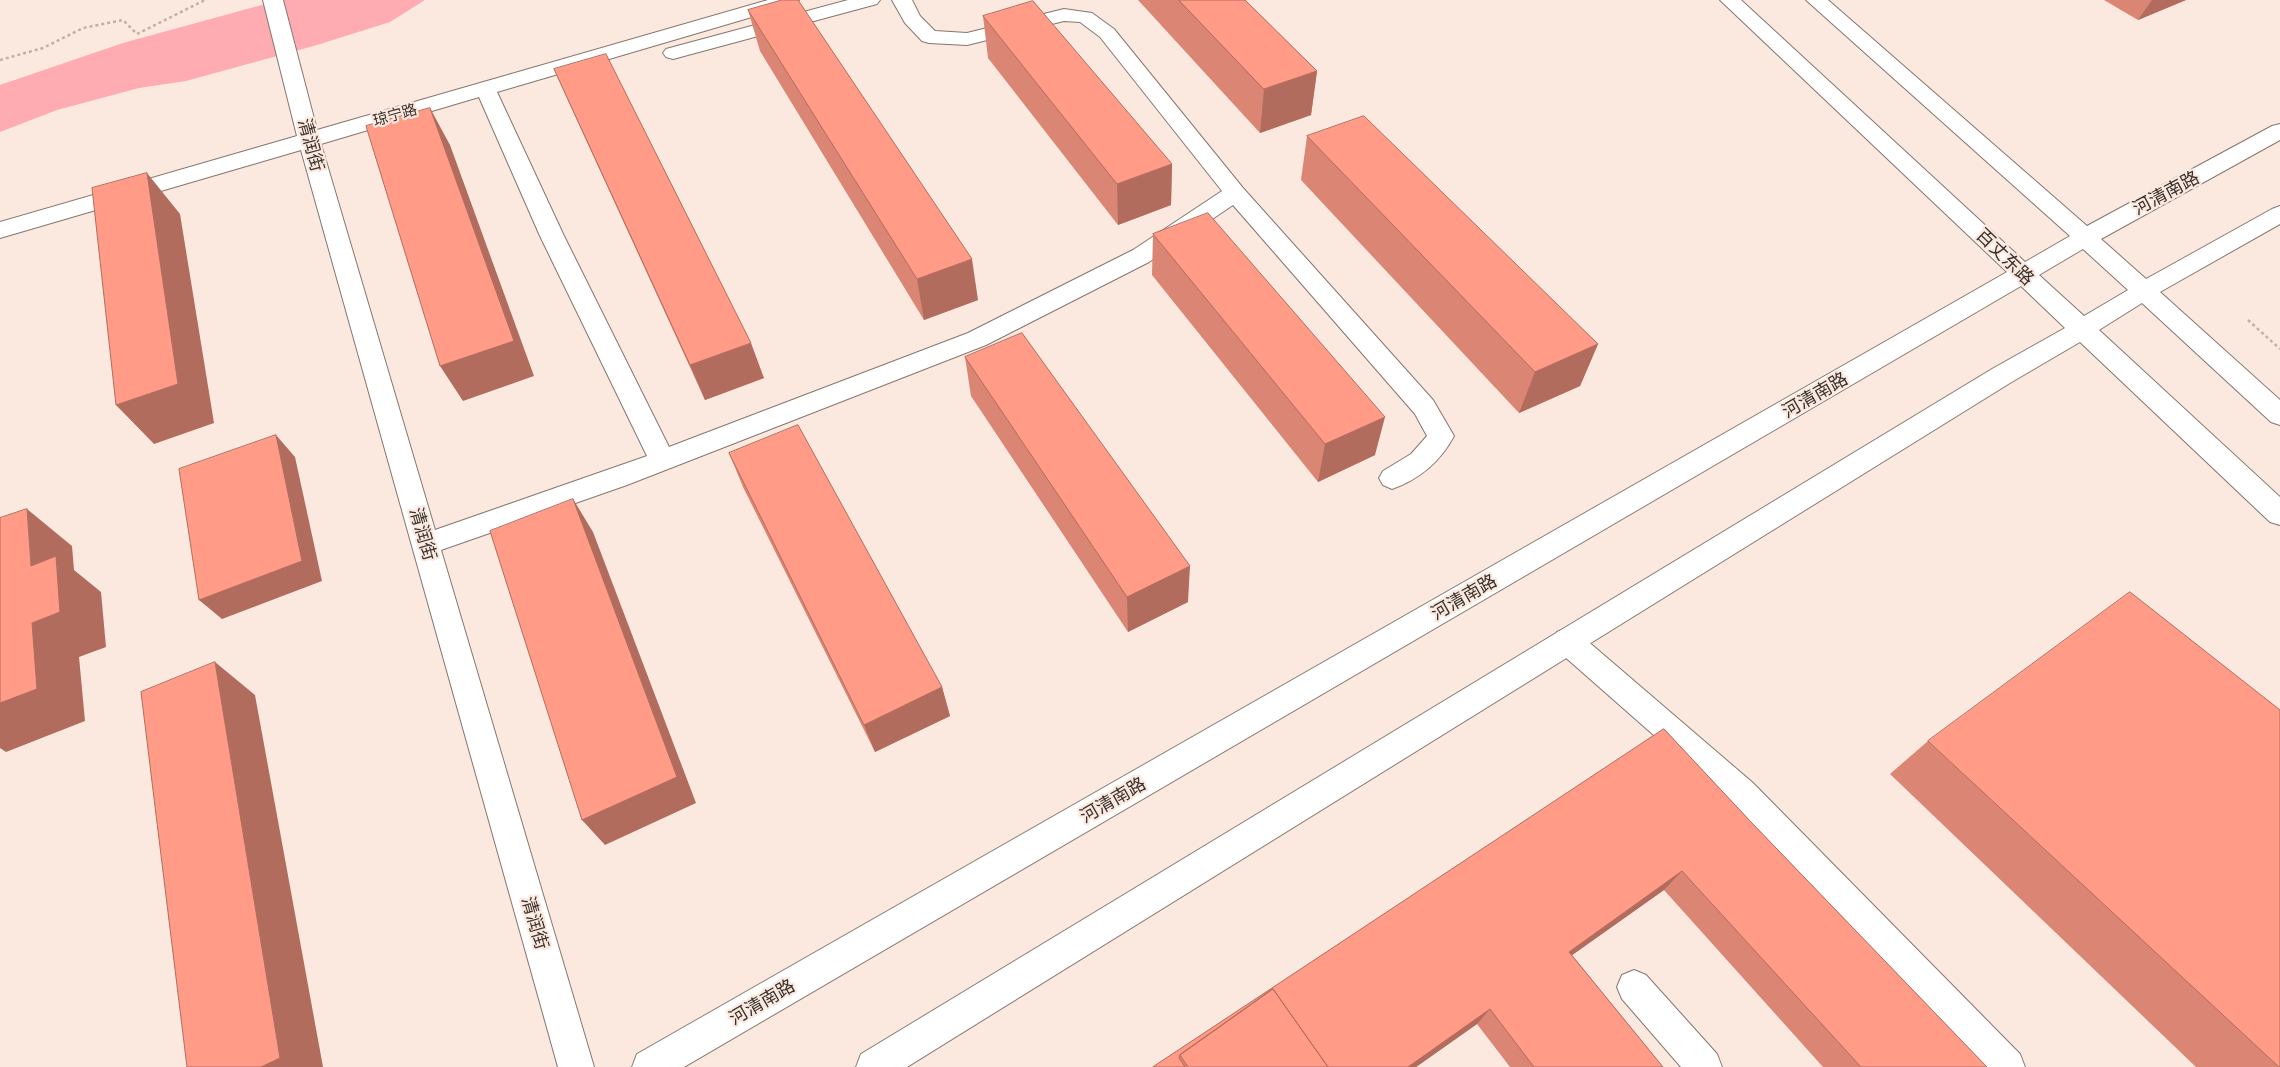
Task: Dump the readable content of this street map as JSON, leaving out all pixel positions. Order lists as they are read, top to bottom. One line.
{"streets":{"main road":["琼宁路","清润街","河清南路","百丈东路"]},"crossings":[["琼宁路","清润街"],["河清南路","百丈东路"]]}
